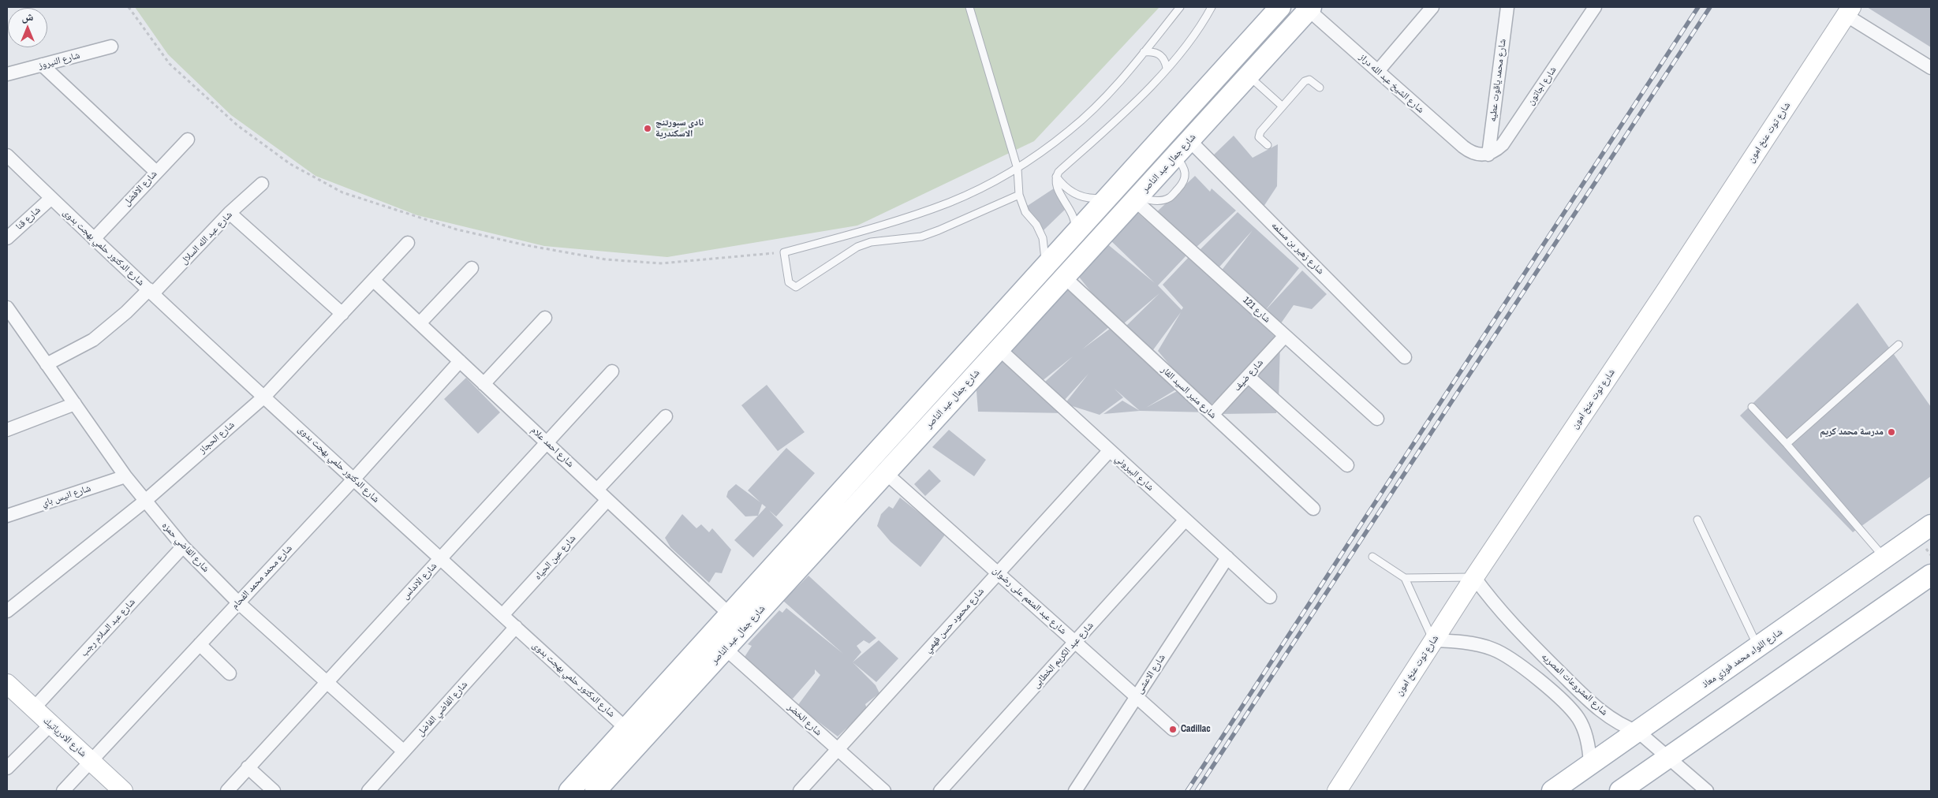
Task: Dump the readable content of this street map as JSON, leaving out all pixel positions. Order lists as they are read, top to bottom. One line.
{"streets":{"main road":["شارع جمال عبد الناصر","شارع اللواء محمد فوزي معاذ"],"street":["شارع النيروز","شارع محمد ياقوت عطيه","شارع الشيخ عبد الله دراز","شارع اجاتون","شارع توت عنخ امون","شارع الافضل","شارع قنا","شارع عبد الله السلال","شارع الدكتور حلمي بهجت بدوى","شارع زهير بن مسلمه","شارع 121","شارع ضيف","شارع منير السيد الفار","شارع الحجاز","شارع احمد علام","شارع البيروني","شارع انيس باي","شارع القاضي حمزه","شارع عين الحياه","شارع محمد محمد الفحام","شارع الاندلس","شارع عبد المنعم على رضوان","شارع محمود حسن فهمي","شارع عبد السلام رجب","شارع عبد الكريم الخطابى","شارع الاعشى","شارع المشروعات المصريه","شارع القاضي الفاضل","شارع الخضر","شارع الادرياتيك"]},"crossings":[["شارع محمد ياقوت عطيه","شارع الشيخ عبد الله دراز"],["شارع محمد ياقوت عطيه","شارع اجاتون"],["شارع الشيخ عبد الله دراز","شارع اجاتون"],["شارع الشيخ عبد الله دراز","شارع جمال عبد الناصر"],["شارع توت عنخ امون","شارع المشروعات المصريه"],["شارع جمال عبد الناصر","شارع الدكتور حلمي بهجت بدوى"],["شارع جمال عبد الناصر","شارع زهير بن مسلمه"],["شارع جمال عبد الناصر","شارع 121"],["شارع جمال عبد الناصر","شارع منير السيد الفار"],["شارع جمال عبد الناصر","شارع احمد علام"],["شارع جمال عبد الناصر","شارع البيروني"],["شارع جمال عبد الناصر","شارع عبد المنعم على رضوان"],["شارع جمال عبد الناصر","شارع الخضر"],["شارع الافضل","شارع الدكتور حلمي بهجت بدوى"],["شارع قنا","شارع الدكتور حلمي بهجت بدوى"],["شارع عبد الله السلال","شارع الدكتور حلمي بهجت بدوى"],["شارع عبد الله السلال","شارع القاضي حمزه"],["شارع الدكتور حلمي بهجت بدوى","شارع الحجاز"],["شارع الدكتور حلمي بهجت بدوى","شارع عين الحياه"],["شارع الدكتور حلمي بهجت بدوى","شارع محمد محمد الفحام"],["شارع الدكتور حلمي بهجت بدوى","شارع الاندلس"],["شارع الدكتور حلمي بهجت بدوى","شارع القاضي الفاضل"],["شارع 121","شارع ضيف"],["شارع ضيف","شارع منير السيد الفار"],["شارع الحجاز","شارع احمد علام"],["شارع الحجاز","شارع القاضي حمزه"],["شارع احمد علام","شارع عين الحياه"],["شارع احمد علام","شارع محمد محمد الفحام"],["شارع احمد علام","شارع الاندلس"],["شارع البيروني","شارع محمود حسن فهمي"],["شارع البيروني","شارع عبد الكريم الخطابى"],["شارع البيروني","شارع الاعشى"],["شارع انيس باي","شارع القاضي حمزه"],["شارع القاضي حمزه","شارع محمد محمد الفحام"],["شارع القاضي حمزه","شارع الاندلس"],["شارع القاضي حمزه","شارع عبد السلام رجب"],["شارع القاضي حمزه","شارع القاضي الفاضل"],["شارع محمد محمد الفحام","شارع الادرياتيك"],["شارع عبد المنعم على رضوان","شارع محمود حسن فهمي"],["شارع عبد المنعم على رضوان","شارع عبد الكريم الخطابى"],["شارع عبد المنعم على رضوان","شارع الاعشى"],["شارع محمود حسن فهمي","شارع الخضر"],["شارع عبد السلام رجب","شارع الادرياتيك"],["شارع اللواء محمد فوزي معاذ","شارع المشروعات المصريه"]],"places":["نادي سبورتنج الاسكندرية","مدرسة محمد كريم","Cadillac"],"north":"top"}
